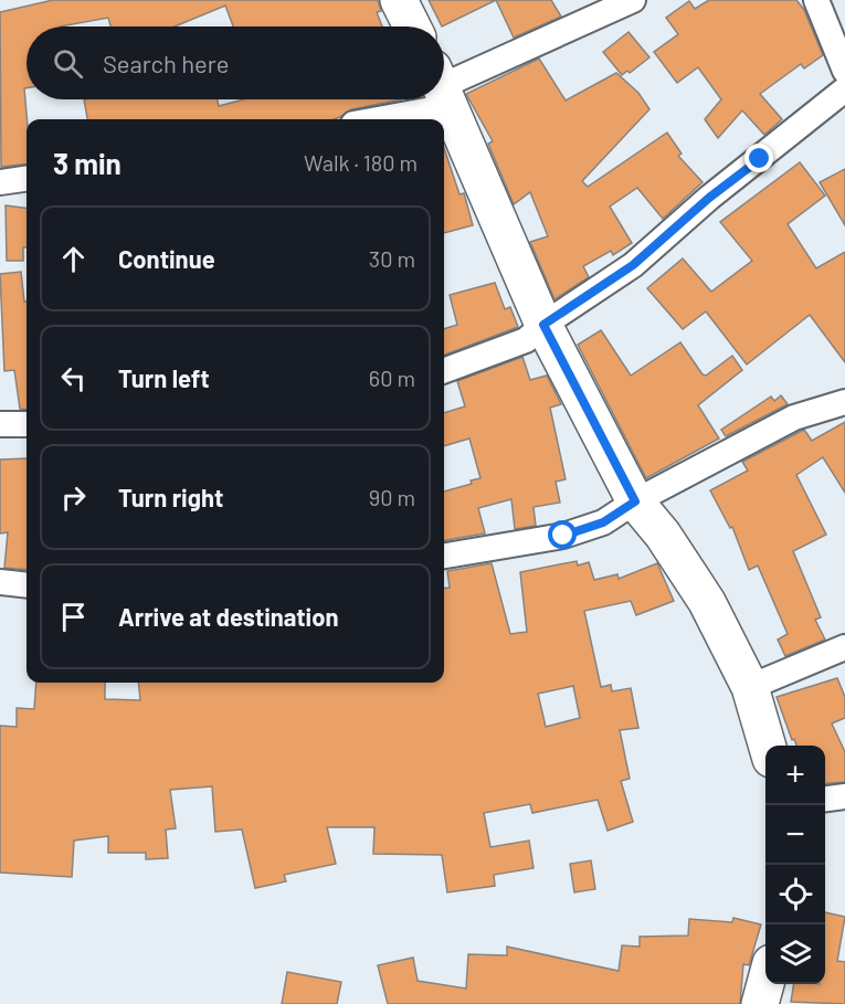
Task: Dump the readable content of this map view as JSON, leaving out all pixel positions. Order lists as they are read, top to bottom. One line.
{"page":{"search":"Search here","heading":["3 min","Walk · 180 m"],"list":[["Continue","30 m"],["Turn left","60 m"],["Turn right","90 m"],"Arrive at destination"],"map_buttons":["+","−"]}}
